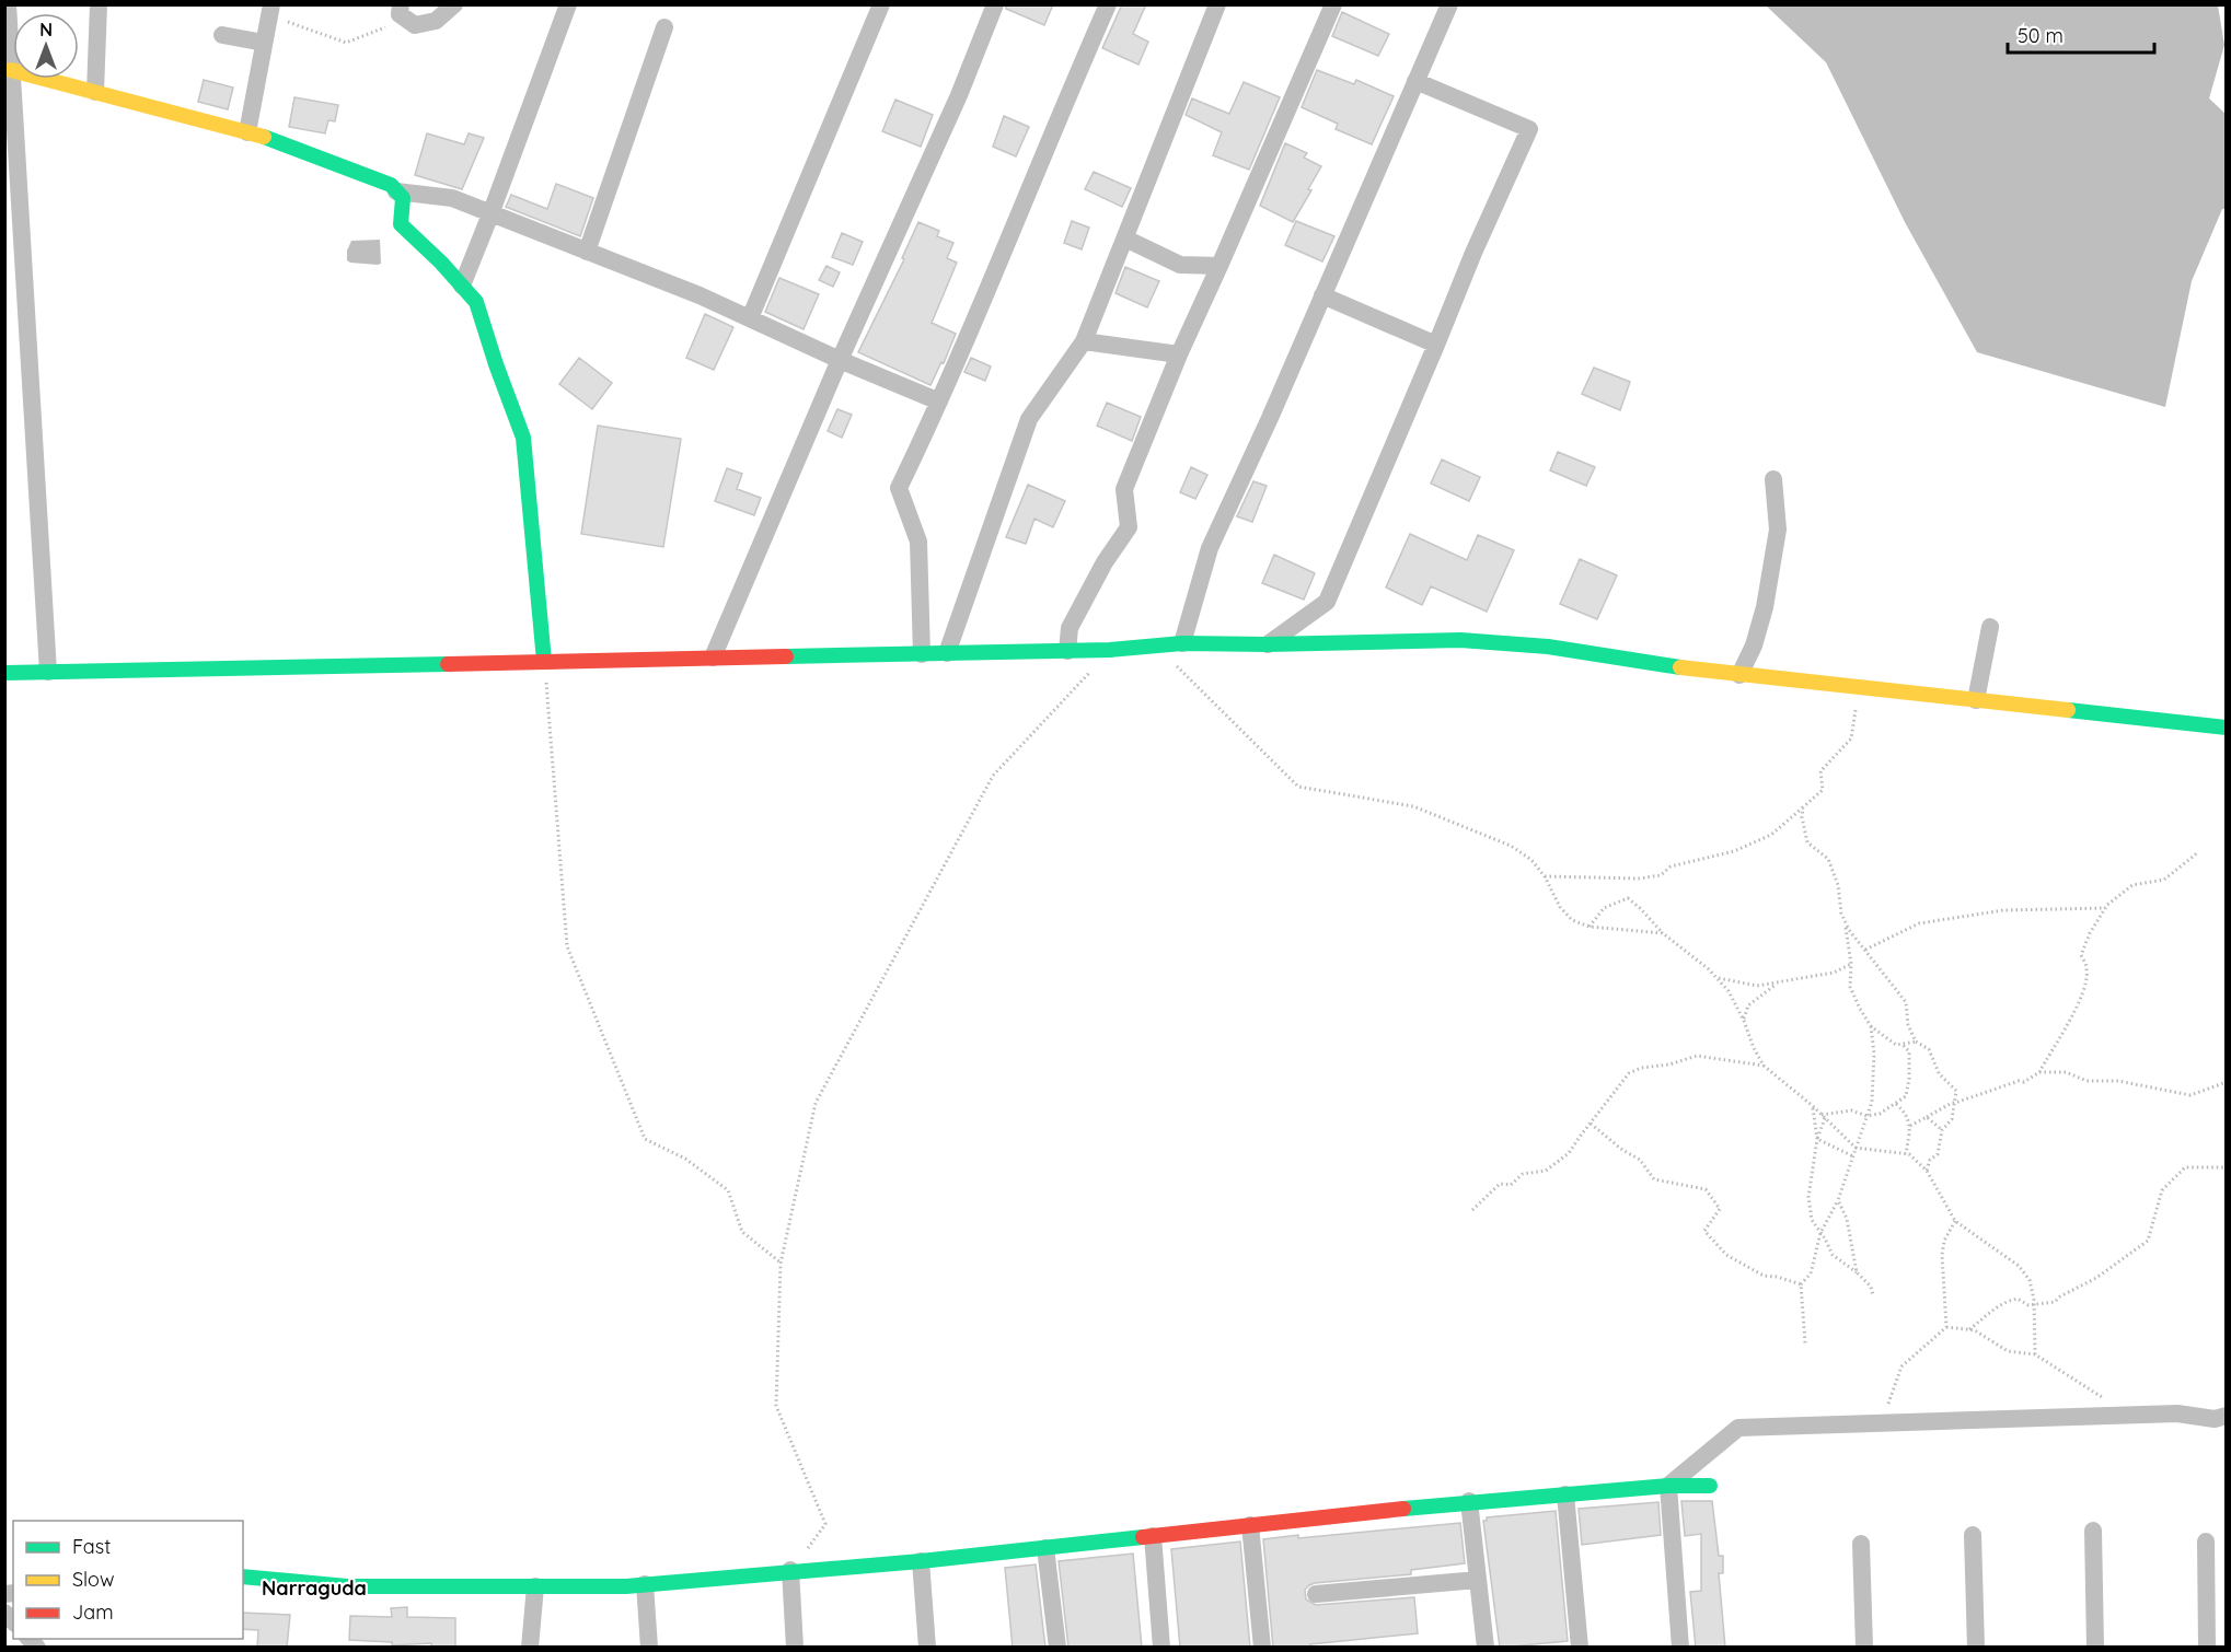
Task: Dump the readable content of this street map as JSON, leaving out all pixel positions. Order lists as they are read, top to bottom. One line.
{"districts":["Narraguda"],"legend":["Fast","Slow","Jam"],"scale_bar":"50 m","north":"top"}
